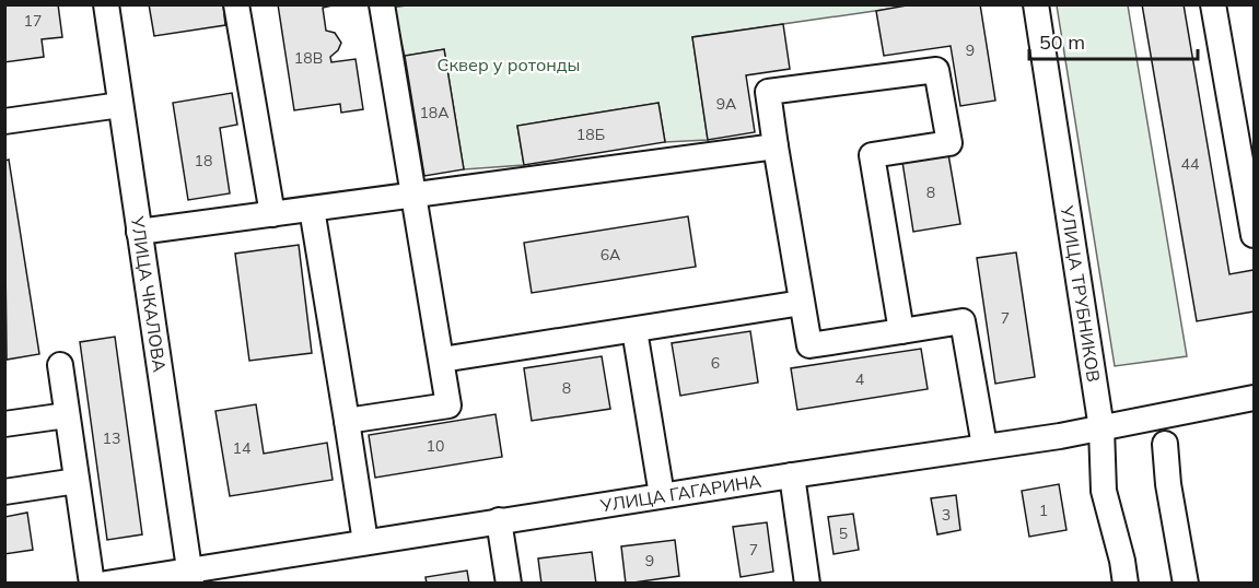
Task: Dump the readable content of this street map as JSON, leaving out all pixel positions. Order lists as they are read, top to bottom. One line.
{"streets":{"street":["УЛИЦА ЧКАЛОВА","УЛИЦА ТРУБНИКОВ","УЛИЦА ГАГАРИНА"]},"crossings":[["УЛИЦА ЧКАЛОВА","УЛИЦА ГАГАРИНА"],["УЛИЦА ТРУБНИКОВ","УЛИЦА ГАГАРИНА"]],"parks":["Сквер у ротонды"],"house_numbers":["17","9","18В","9А","18А","18Б","18","44","8","6А","7","6","4","8","13","10","14","1","3","5","7","9"],"scale_bar":"50 m"}
